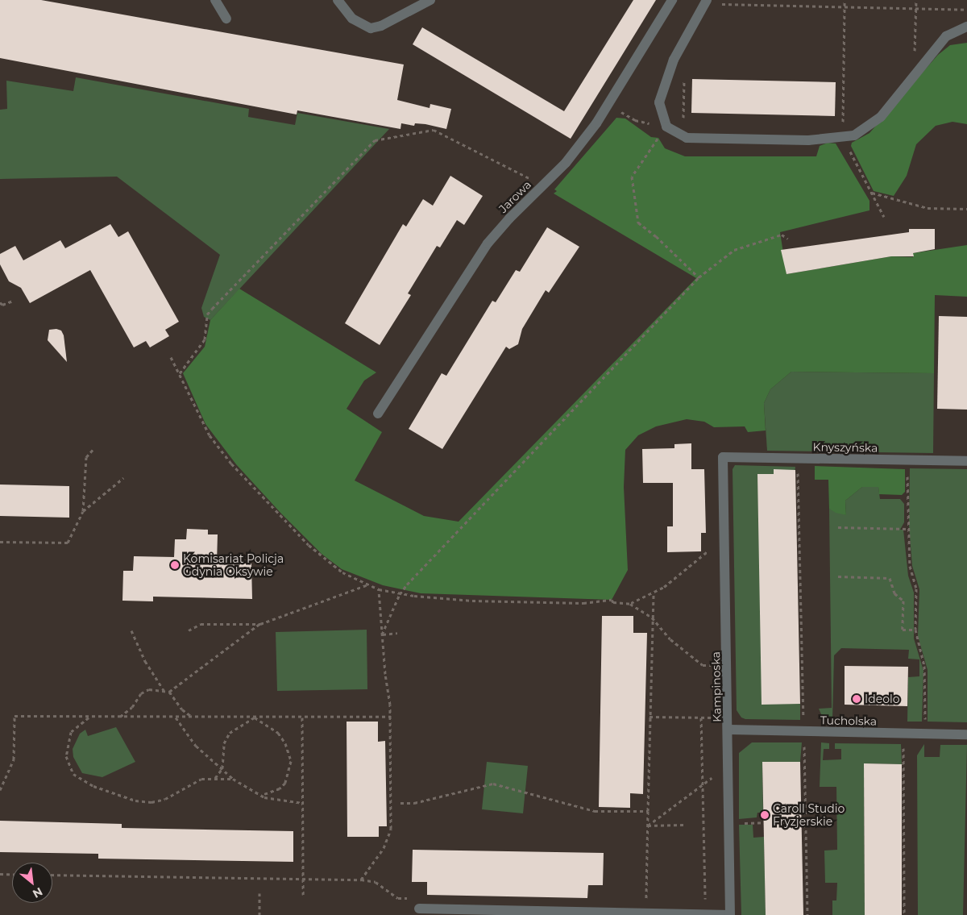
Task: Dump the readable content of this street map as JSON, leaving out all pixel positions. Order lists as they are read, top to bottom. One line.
{"streets":{"street":["Jarowa","Knyszyńska","Kampinoska","Tucholska"]},"crossings":[["Knyszyńska","Kampinoska"],["Kampinoska","Tucholska"]],"places":["Komisariat Policja Gdynia Oksywie","Ideolo","Caroll Studio Fryzjerskie"],"north":"bottom right"}
